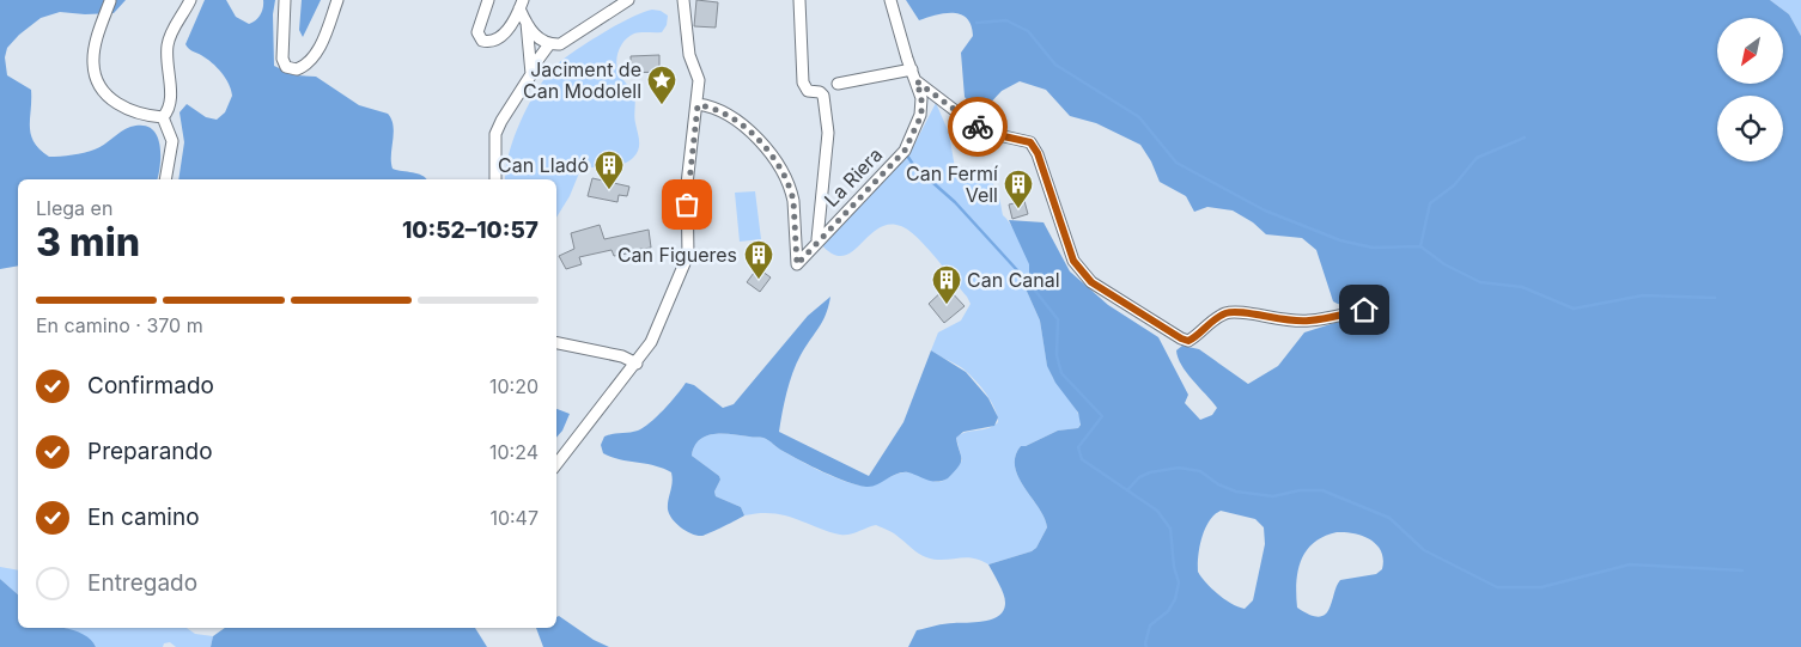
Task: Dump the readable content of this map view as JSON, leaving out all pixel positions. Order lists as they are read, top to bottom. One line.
{"streets":{"street":["La Riera"]},"places":{"place":["Jaciment de Can Modolell"],"building":["Can Lladó","Can Fermí Vell","Can Figueres","Can Canal"]},"north":"bottom left","page":{"heading":["3 min","Llega en","10:52–10:57"],"bar":"En camino · 370 m","list":[["Confirmado","10:20"],["Preparando","10:24"],["En camino","10:47"],"Entregado"]}}
